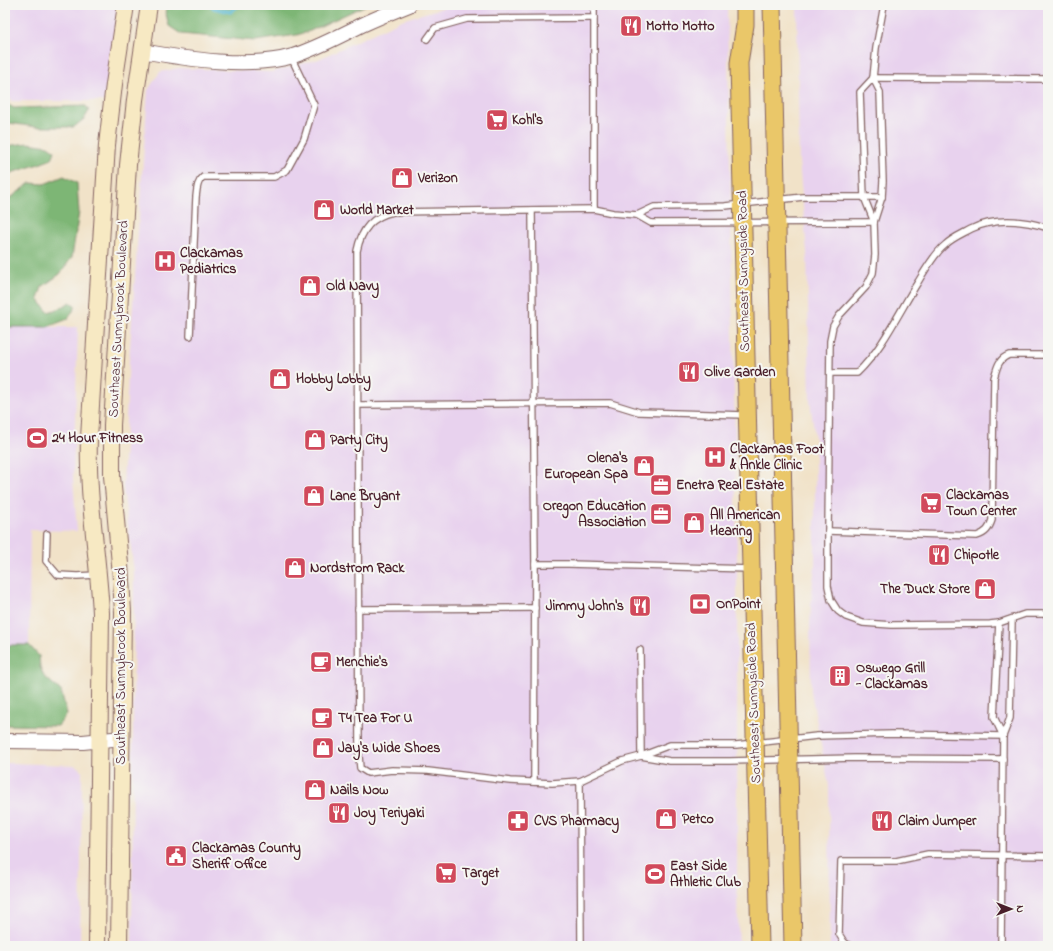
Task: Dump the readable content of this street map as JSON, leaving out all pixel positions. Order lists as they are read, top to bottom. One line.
{"streets":{"main road":["Southeast Sunnyside Road","Southeast Sunnybrook Boulevard"]},"places":{"restaurant":["Motto Motto","Olive Garden","Chipotle","Jimmy John's","Joy Teriyaki","Claim Jumper"],"supermarket":["Kohl's","Clackamas Town Center","Target"],"shop":["Verizon","World Market","Old Navy","Hobby Lobby","Party City","Olena's European Spa","Lane Bryant","All American Hearing","Nordstrom Rack","The Duck Store","Jay's Wide Shoes","Nails Now","Petco"],"hospital":["Clackamas Pediatrics","Clackamas Foot & Ankle Clinic"],"sports":["24 Hour Fitness","East Side Athletic Club"],"office":["Enetra Real Estate","Oregon Education Association"],"bank":["OnPoint"],"cafe":["Menchie's","T4 Tea For U"],"building":["Oswego Grill - Clackamas"],"pharmacy":["CVS Pharmacy"],"public building":["Clackamas County Sheriff Office"]},"north":"right"}
